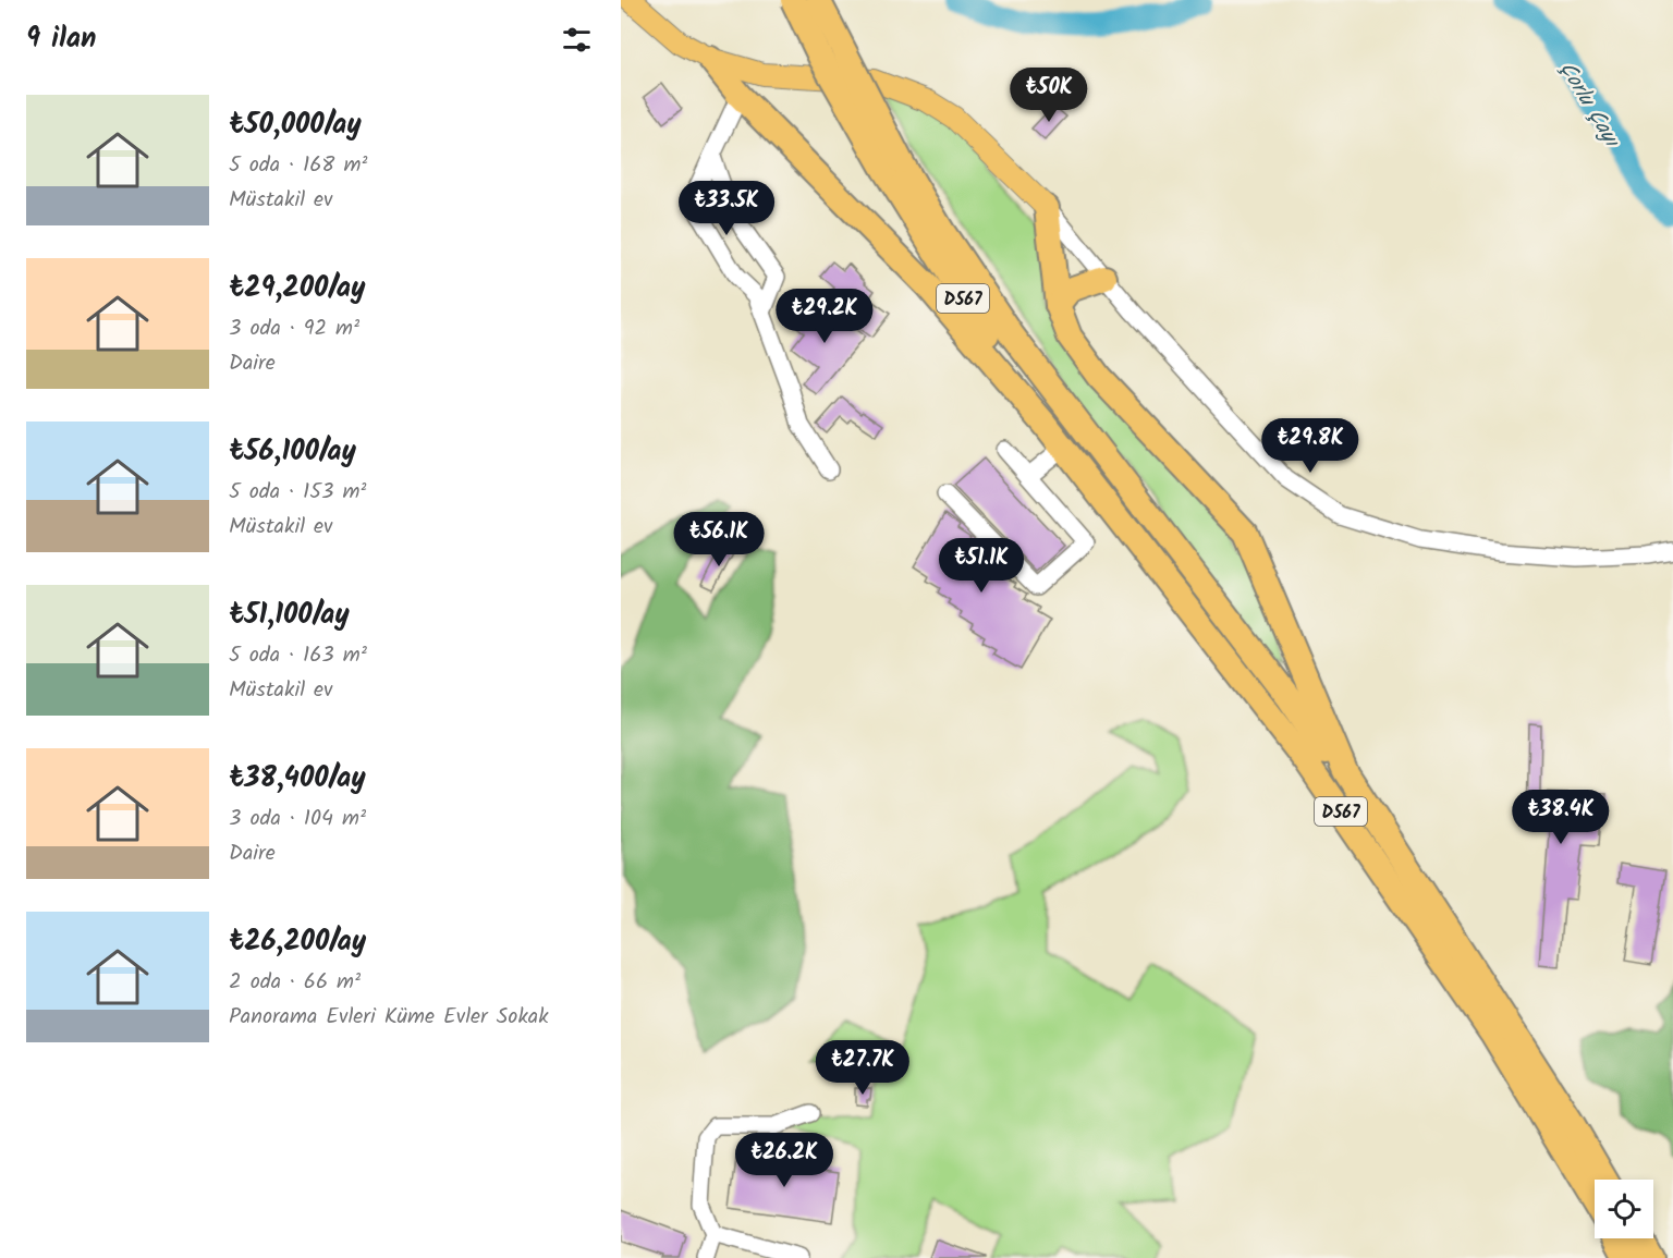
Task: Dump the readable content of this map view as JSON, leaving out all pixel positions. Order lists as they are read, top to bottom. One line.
{"streets":{"highway":["D567"]},"water":["Çorlu Çayı"],"page":{"heading":"9 ilan","price":["₺50K","₺33.5K","₺29.2K","₺29.8K","₺56.1K","₺51.1K","₺38.4K","₺27.7K","₺26.2K"],"list":[{"name":"₺50,000/ay","note":"5 oda · 168 m² · Müstakil ev"},{"name":"₺29,200/ay","note":"3 oda · 92 m² · Daire"},{"name":"₺56,100/ay","note":"5 oda · 153 m² · Müstakil ev"},{"name":"₺51,100/ay","note":"5 oda · 163 m² · Müstakil ev"},{"name":"₺38,400/ay","note":"3 oda · 104 m² · Daire"},{"name":"₺26,200/ay","note":"2 oda · 66 m² · Panorama Evleri Küme Evler Sokak"}]}}
